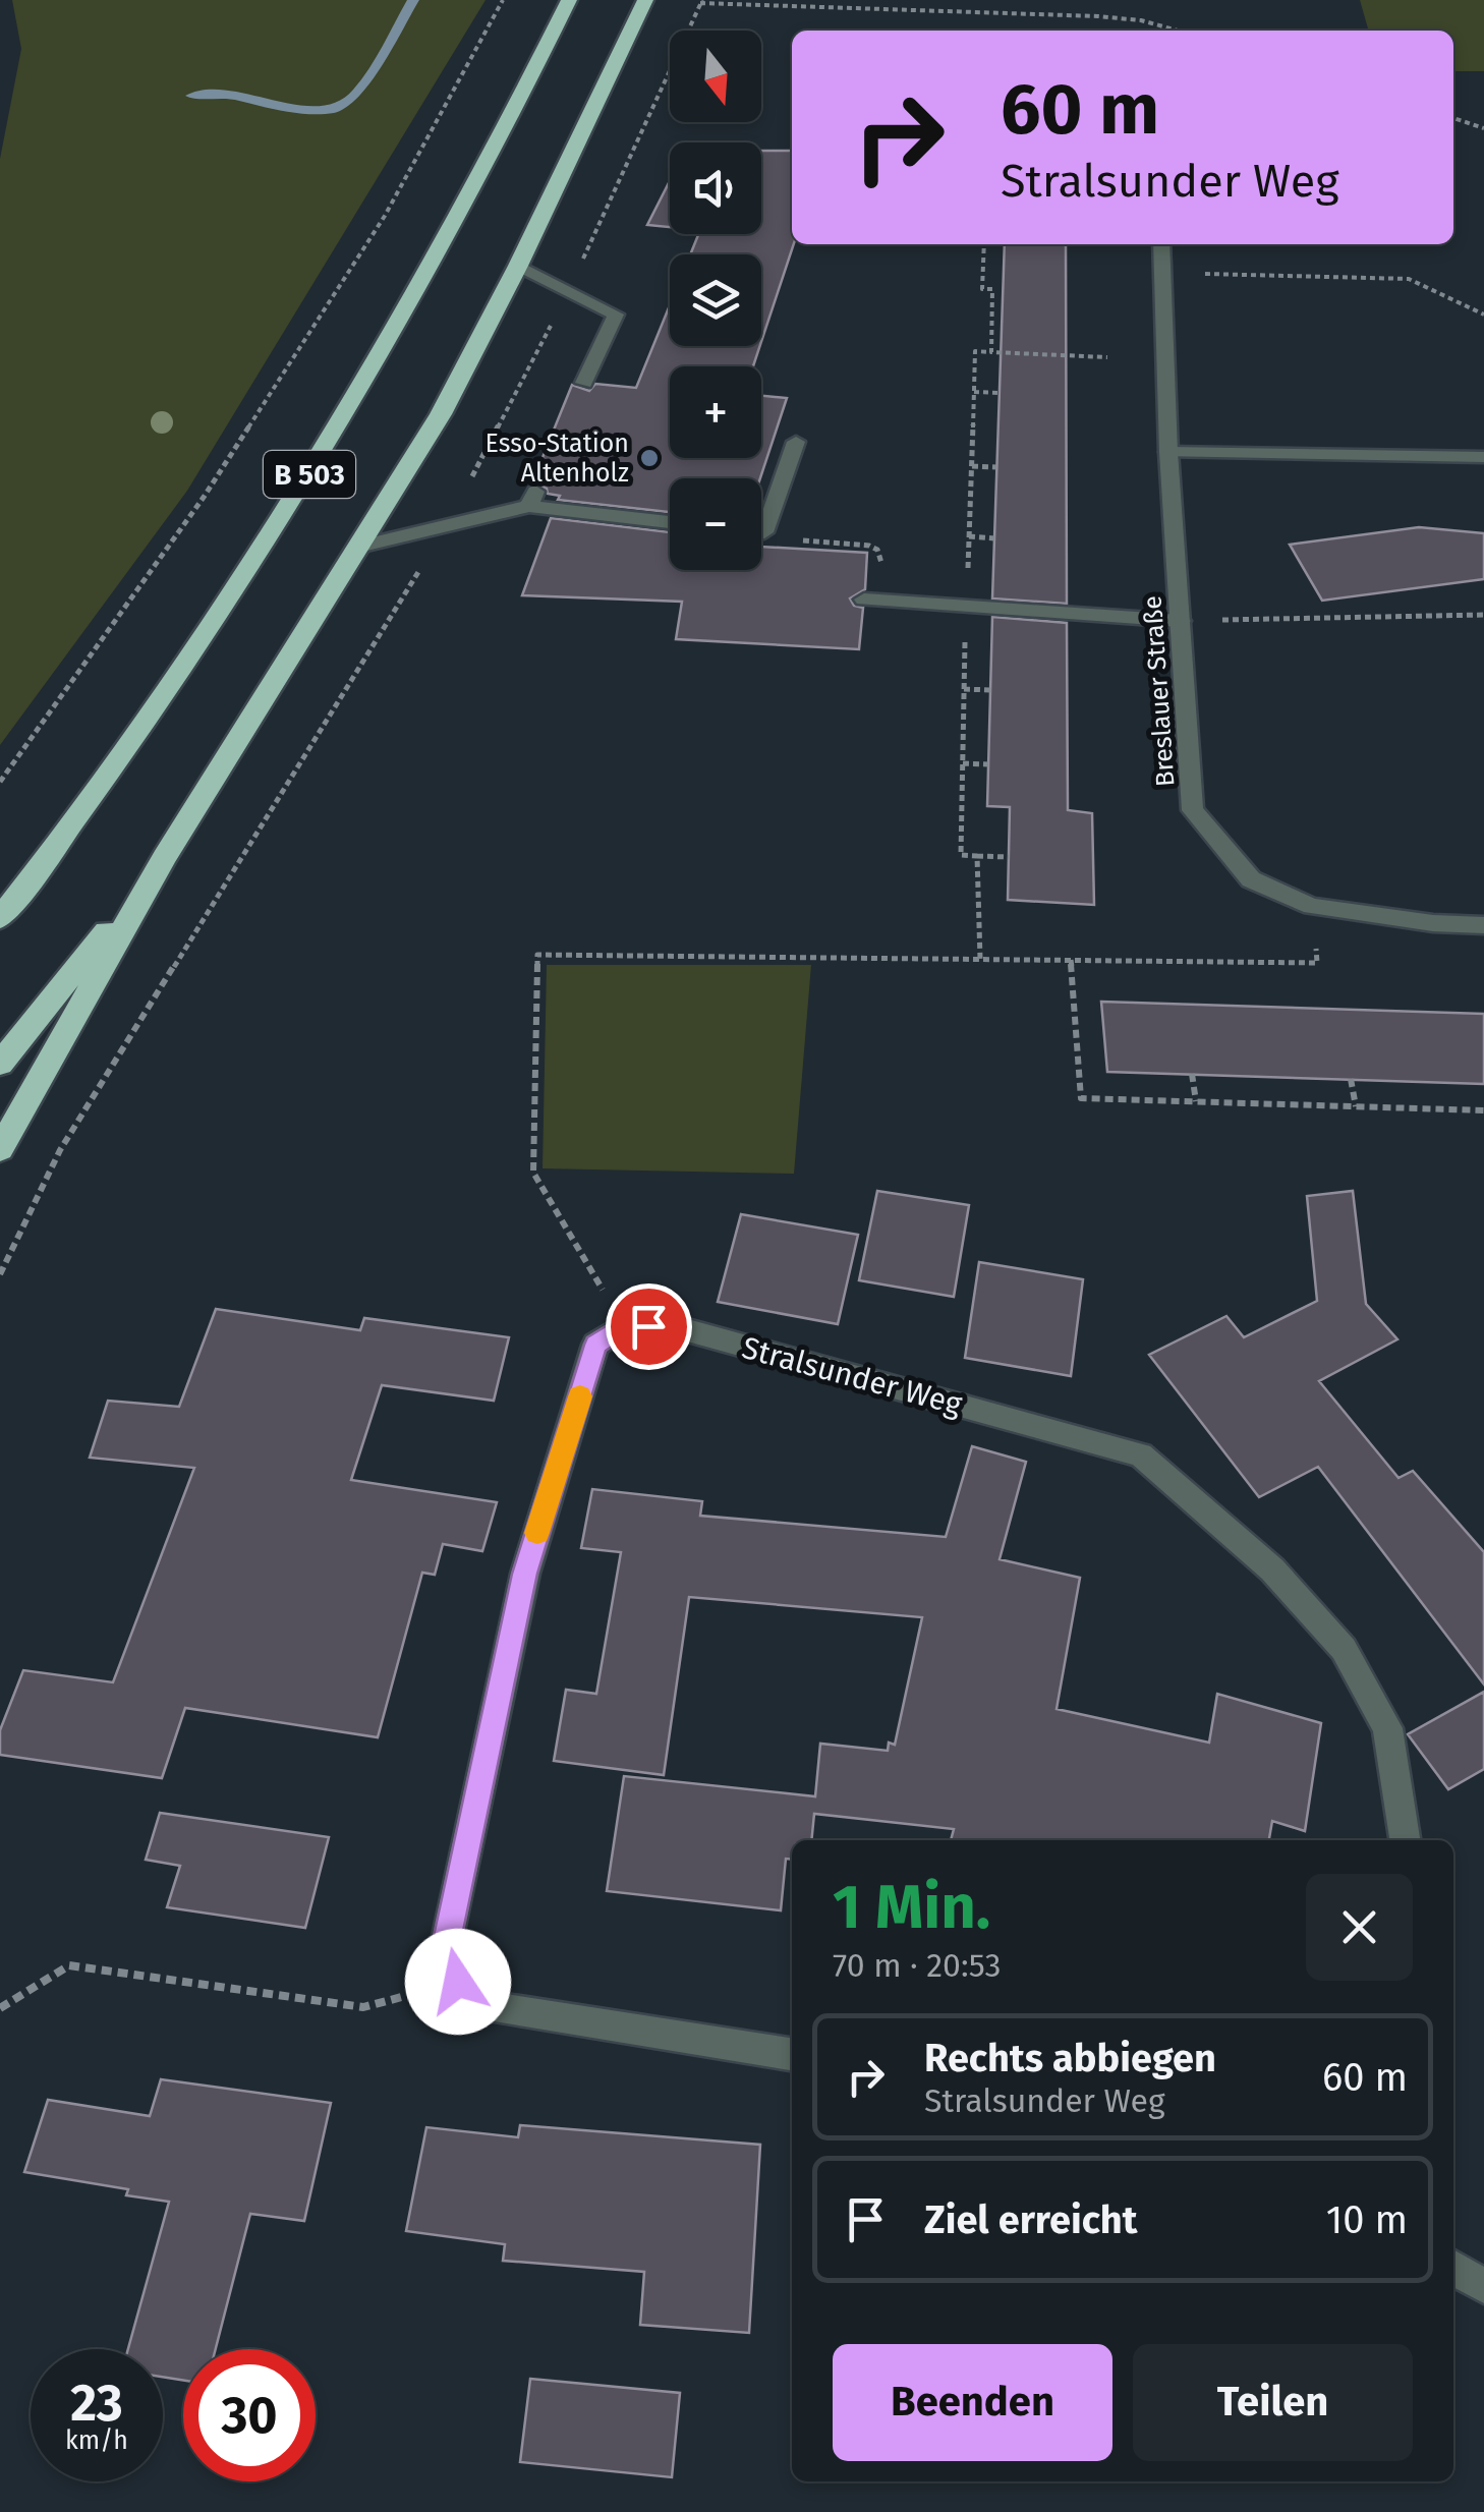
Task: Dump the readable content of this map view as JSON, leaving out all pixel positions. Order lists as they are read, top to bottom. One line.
{"streets":{"highway":["B 503"],"street":["Breslauer Straße","Stralsunder Weg"]},"places":["Esso-Station Altenholz"],"north":"bottom","page":{"map_buttons":["+","−"],"turn":["60 m","Stralsunder Weg"],"heading":["1 Min.","70 m · 20:53"],"list":[{"name":"Rechts abbiegen","note":"Stralsunder Weg","value":"60 m"},{"name":"Ziel erreicht","value":"10 m"}],"buttons":["Beenden","Teilen"],"speed":"23 km/h","limit":"30"}}
